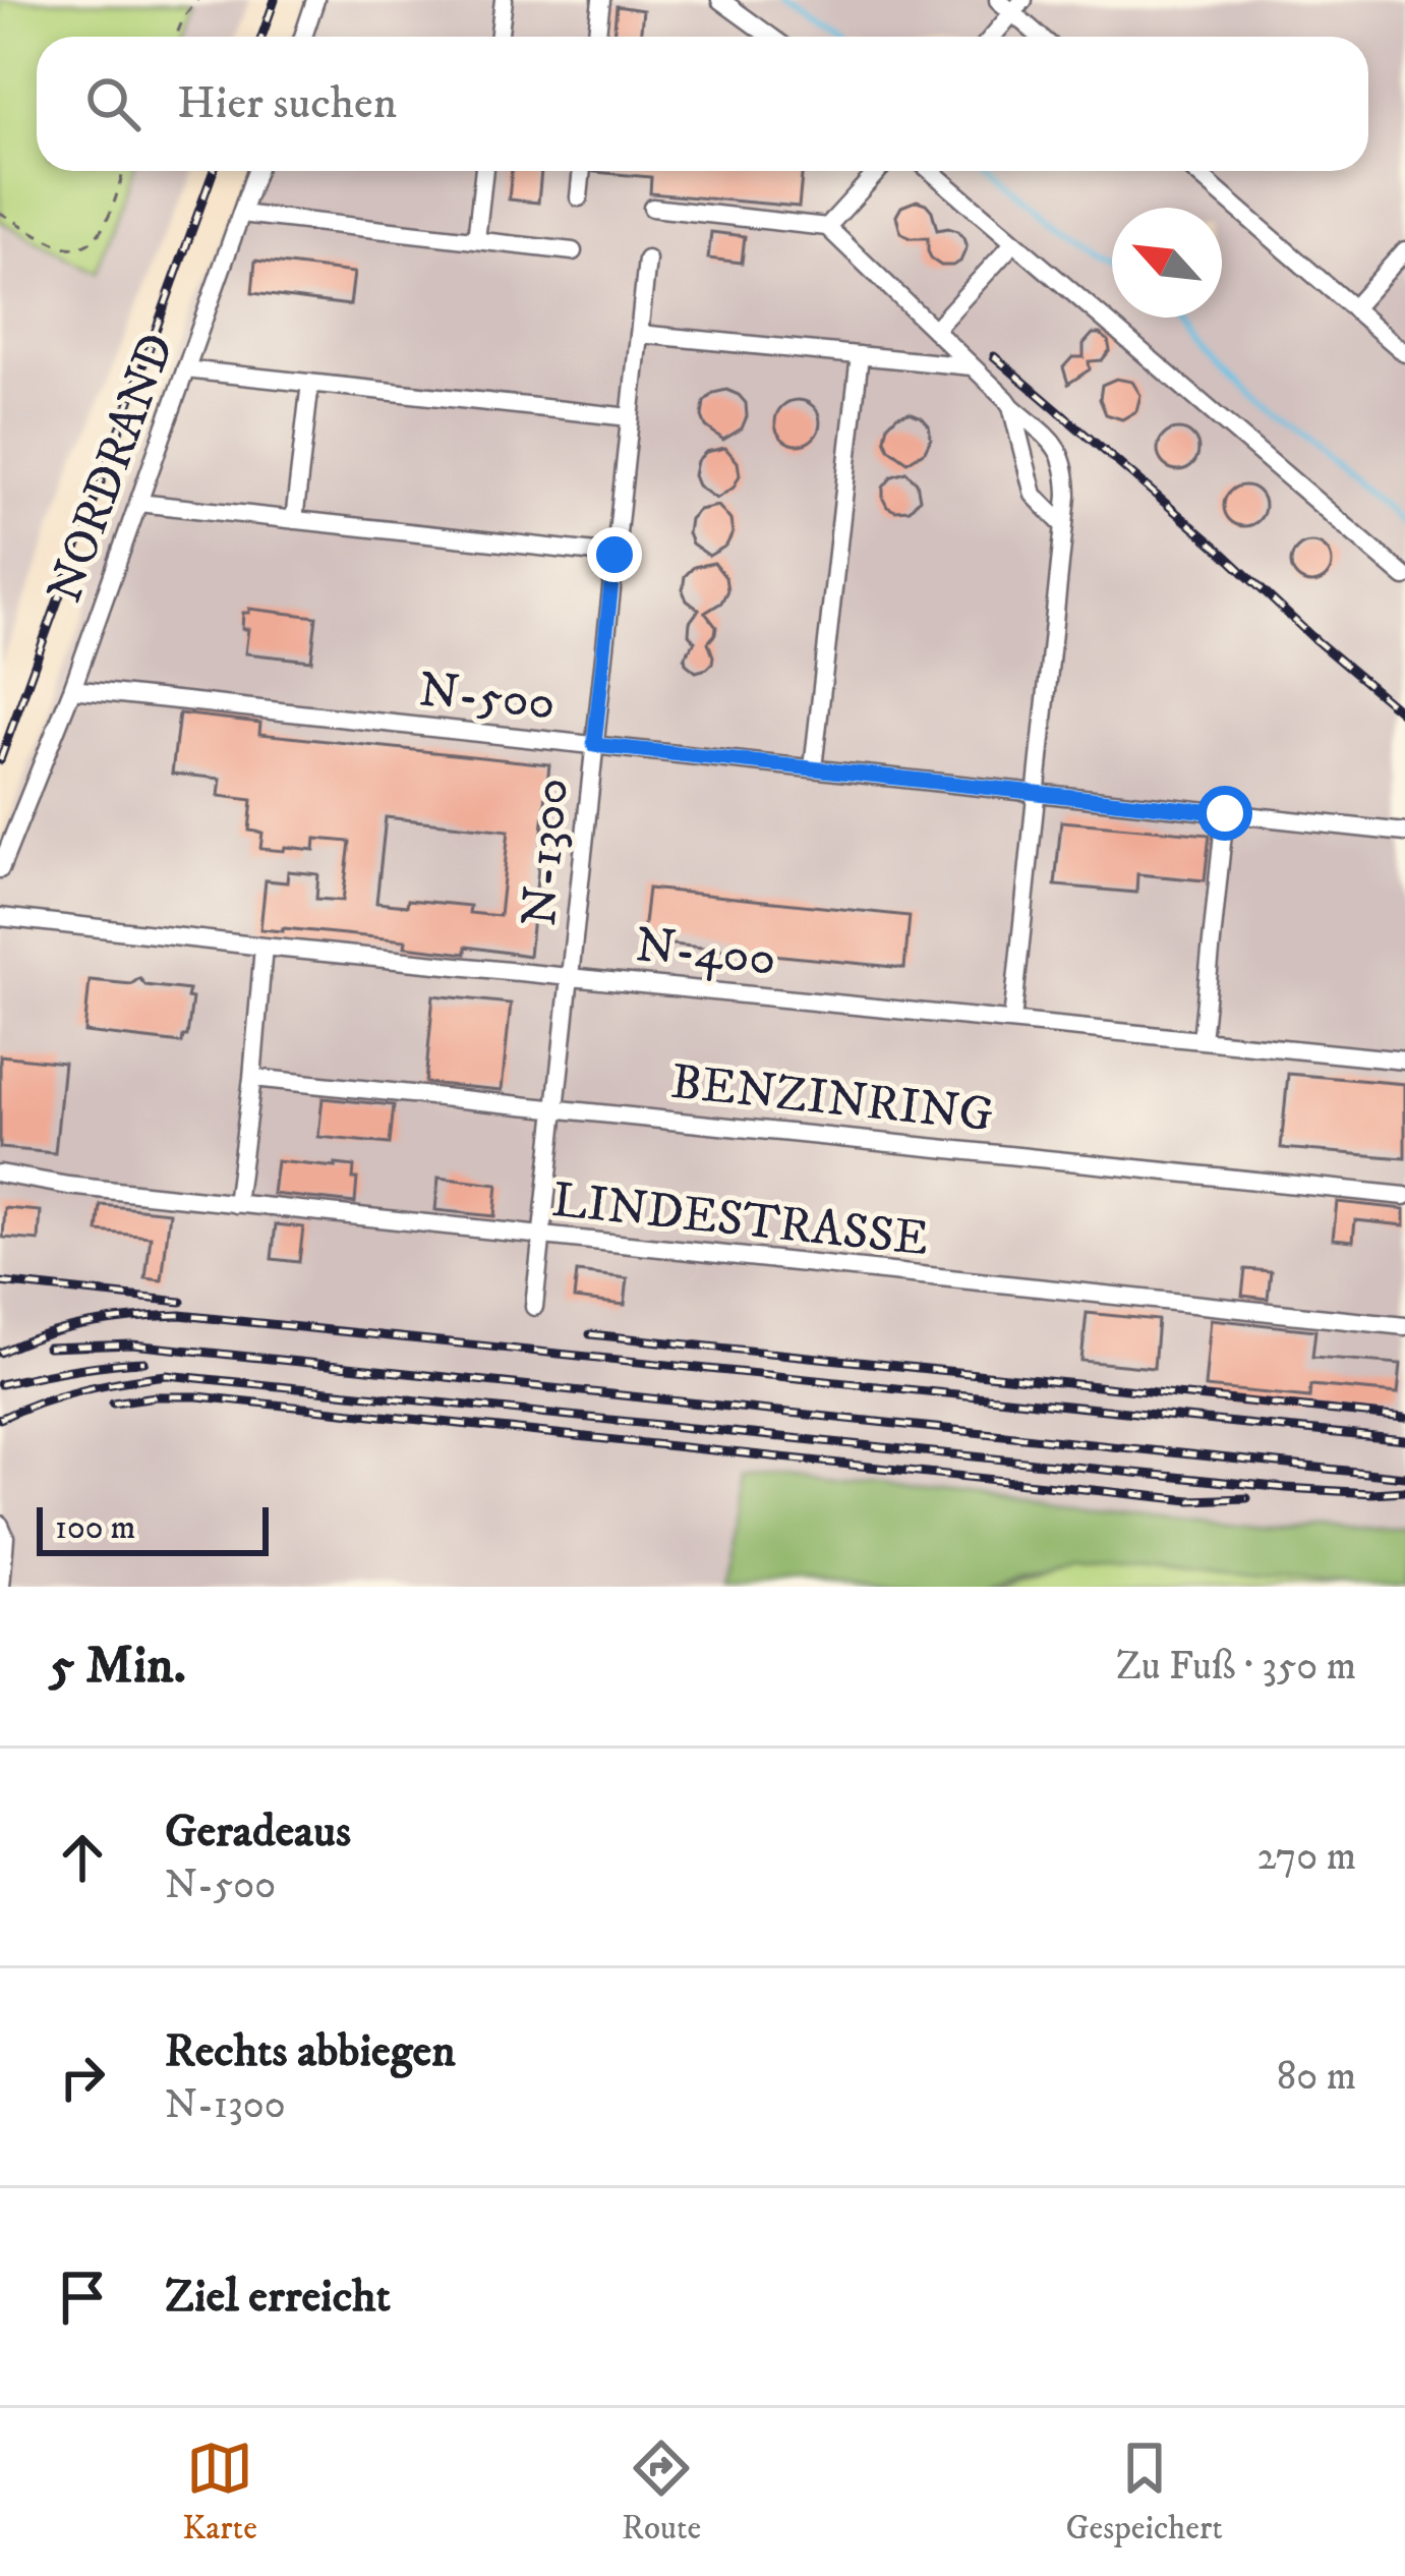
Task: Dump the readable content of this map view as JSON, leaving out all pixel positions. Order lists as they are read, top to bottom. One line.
{"streets":{"lane":["NORDRAND","N-500","N-1300","N-400","BENZINRING","LINDESTRASSE"]},"crossings":[["NORDRAND","N-500"],["N-500","N-1300"],["N-1300","N-400"],["N-1300","BENZINRING"],["N-1300","LINDESTRASSE"]],"scale_bar":"100 m","north":"top left","page":{"search":"Hier suchen","scale":"100 m","heading":["5 Min.","Zu Fuß · 350 m"],"list":[["Geradeaus","N-500","270 m"],["Rechts abbiegen","N-1300","80 m"],"Ziel erreicht"],"nav":["Karte","Route","Gespeichert"]}}
